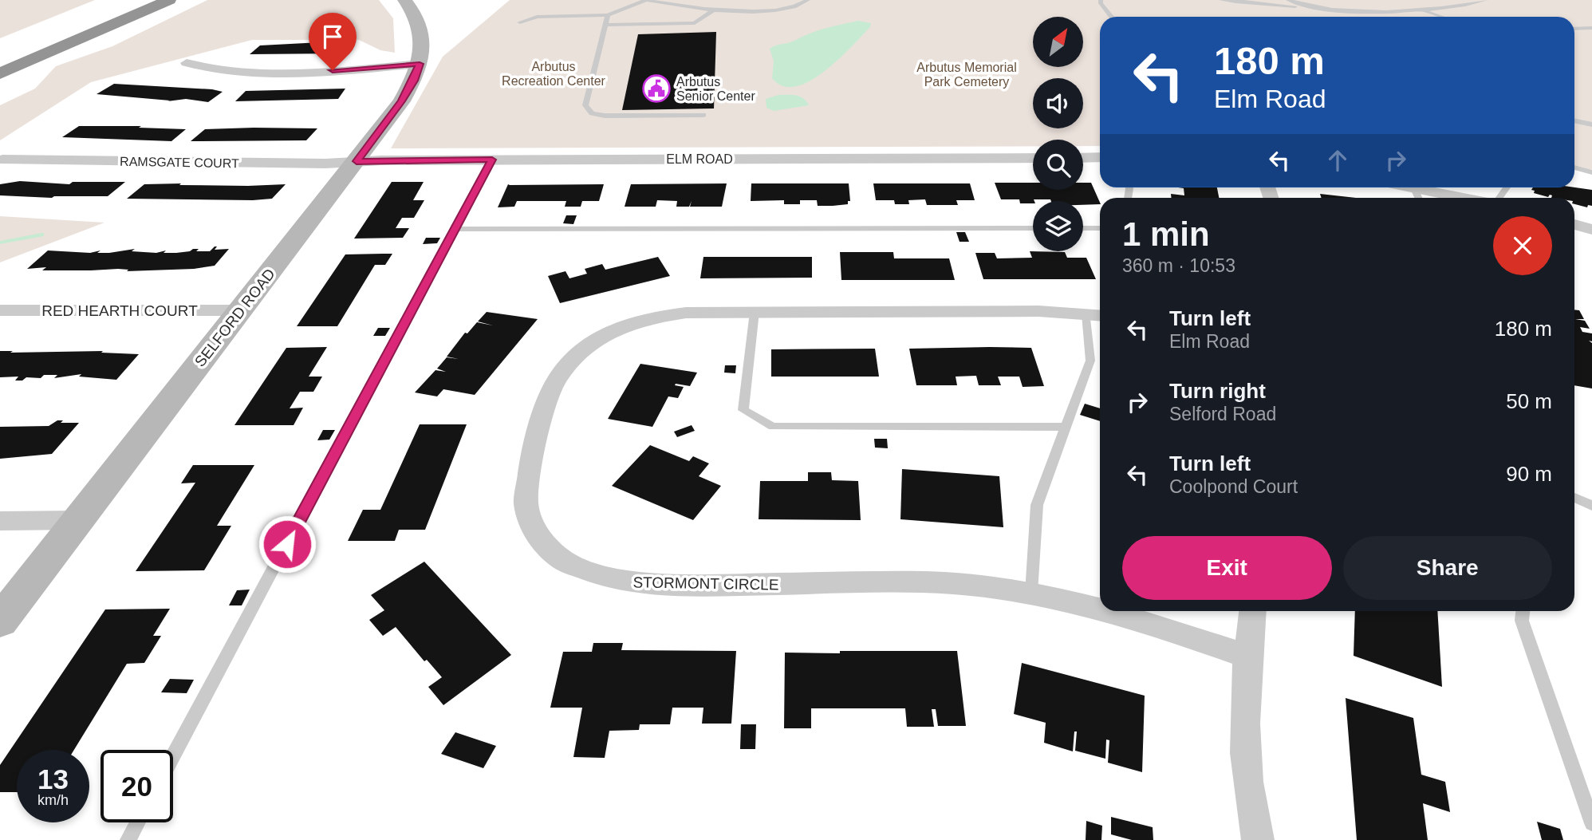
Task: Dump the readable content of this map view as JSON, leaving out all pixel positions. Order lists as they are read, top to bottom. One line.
{"streets":{"street":["ELM ROAD","RAMSGATE COURT","RED HEARTH COURT","SELFORD ROAD","STORMONT CIRCLE"]},"crossings":[["ELM ROAD","RAMSGATE COURT"],["ELM ROAD","SELFORD ROAD"],["RAMSGATE COURT","SELFORD ROAD"],["RED HEARTH COURT","SELFORD ROAD"]],"parks":["Arbutus Recreation Center","Arbutus Memorial Park Cemetery"],"places":{"public building":["Arbutus Senior Center"]},"north":"top right","page":{"turn":["180 m","Elm Road"],"heading":["1 min","360 m · 10:53"],"list":[{"name":"Turn left","note":"Elm Road","value":"180 m"},{"name":"Turn right","note":"Selford Road","value":"50 m"},{"name":"Turn left","note":"Coolpond Court","value":"90 m"}],"buttons":["Exit","Share"],"speed":"13 km/h","limit":"20"}}
